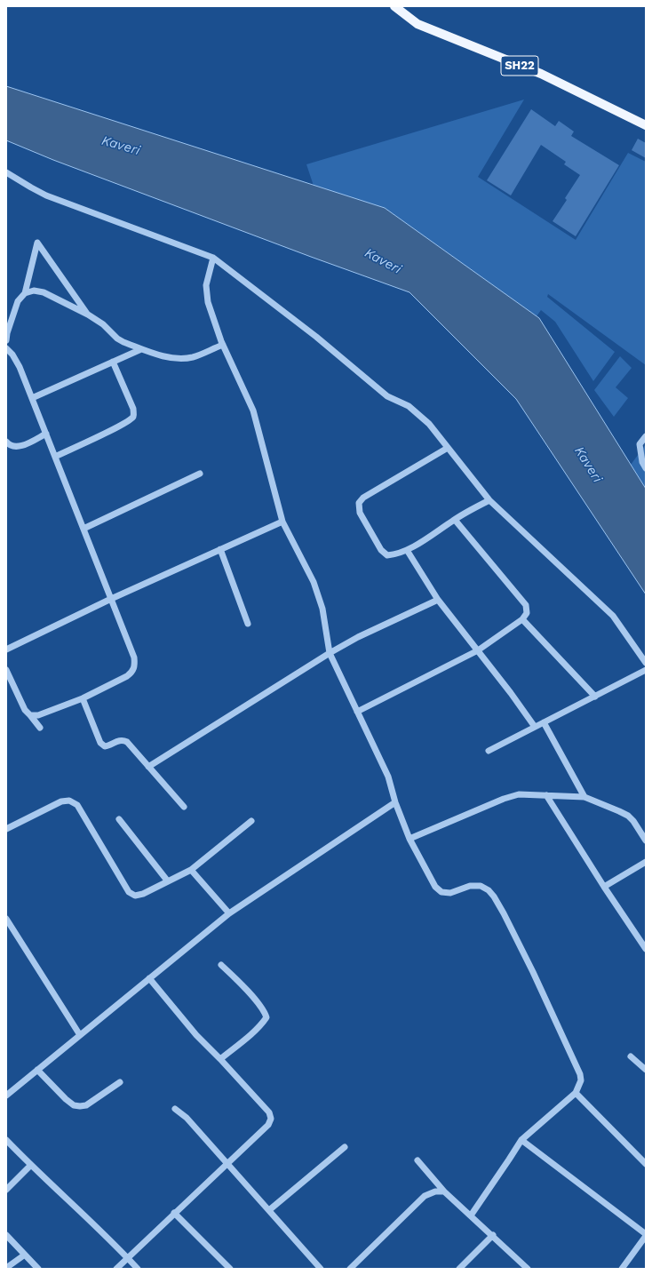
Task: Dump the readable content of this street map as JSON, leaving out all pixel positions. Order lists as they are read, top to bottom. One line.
{"streets":{"main road":["SH22"]},"water":["Kaveri"]}
